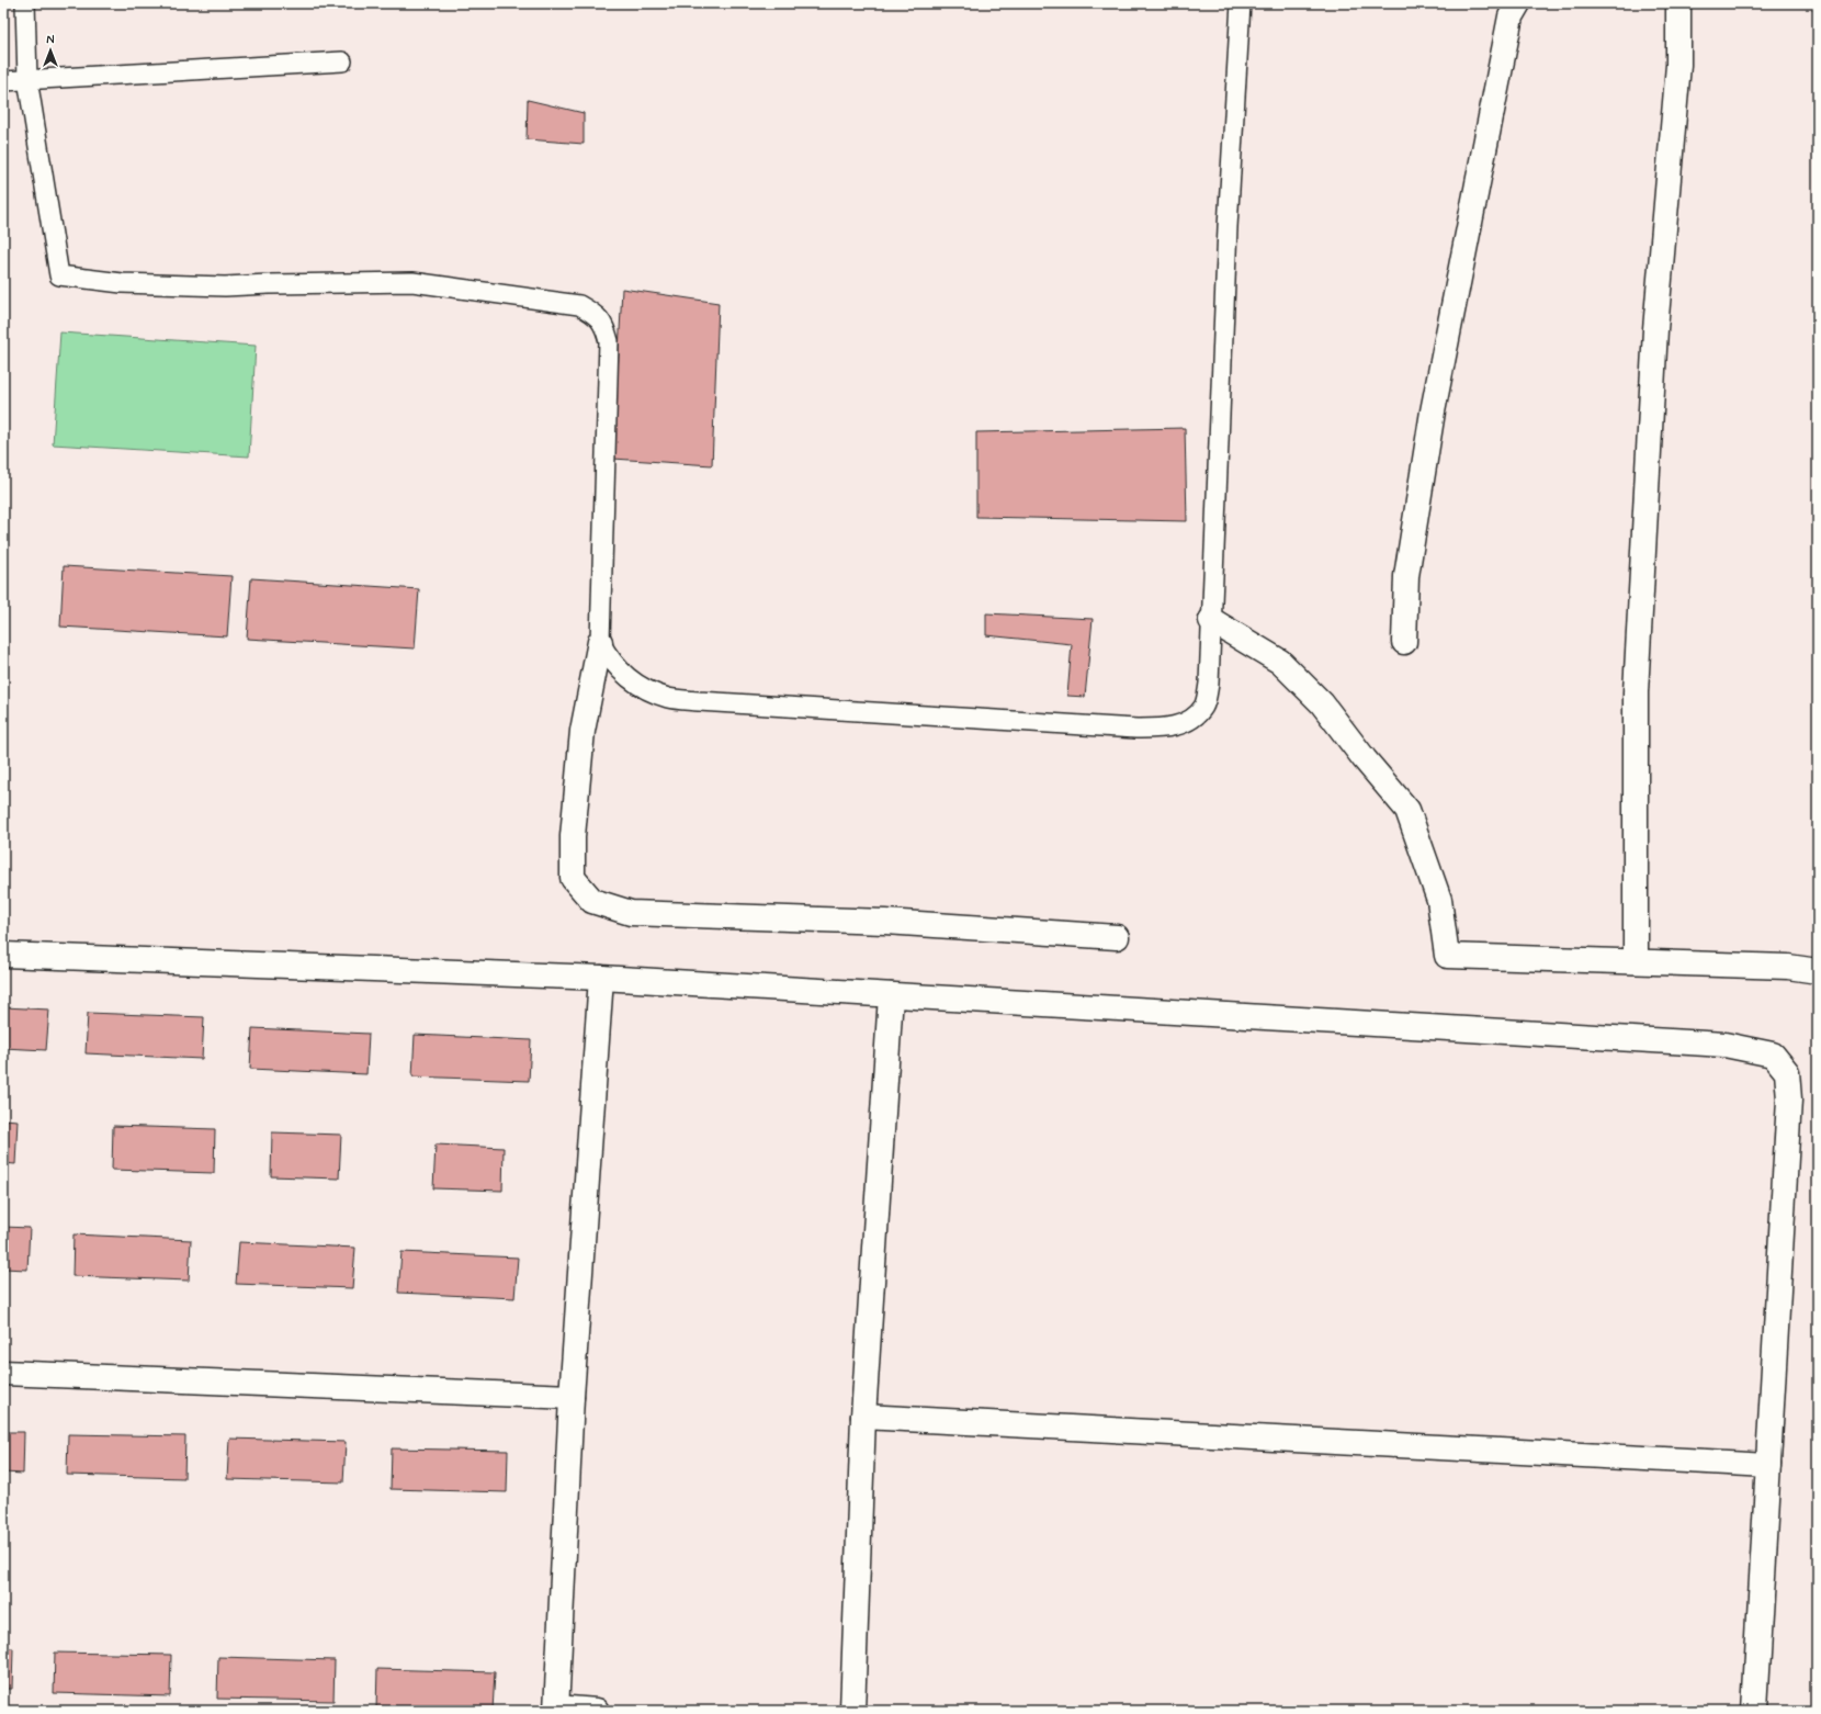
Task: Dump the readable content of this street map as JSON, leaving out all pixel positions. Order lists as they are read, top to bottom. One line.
{"north":"top"}
